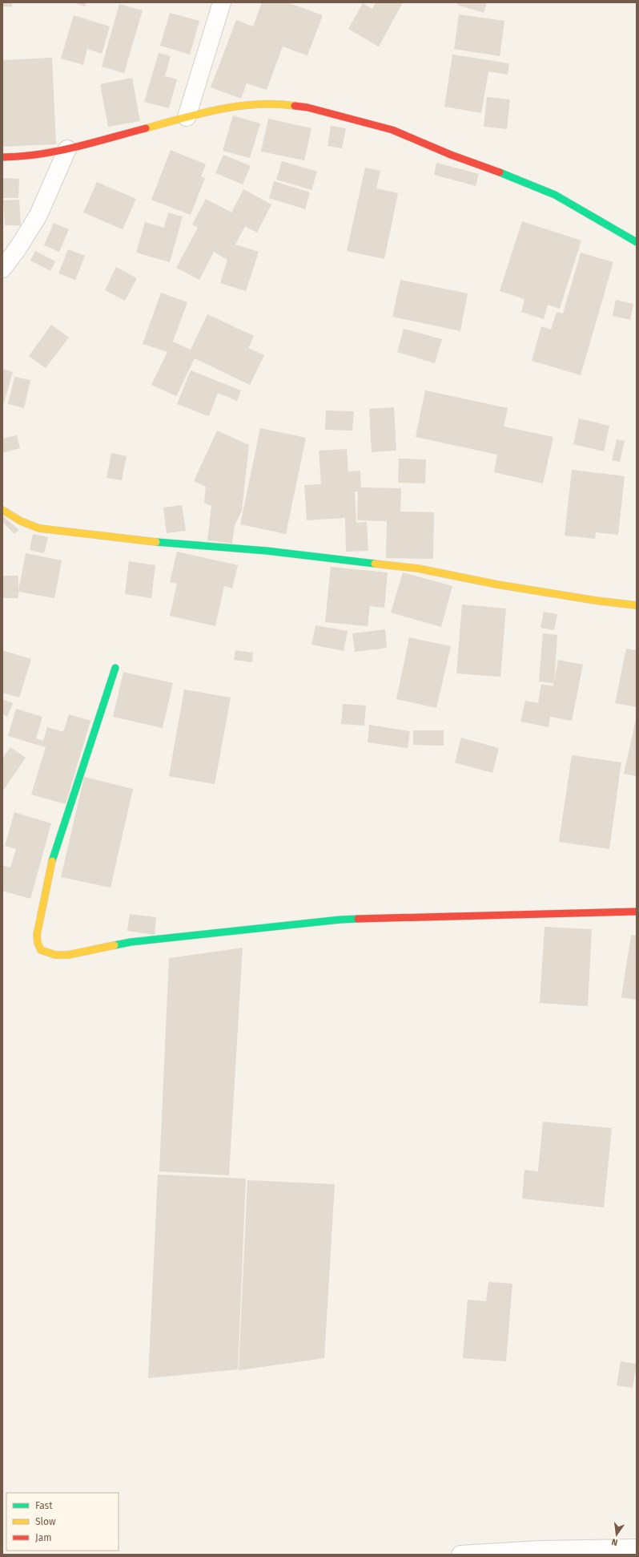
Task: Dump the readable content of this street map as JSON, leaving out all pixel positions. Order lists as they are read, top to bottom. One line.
{"legend":["Fast","Slow","Jam"],"north":"bottom"}
